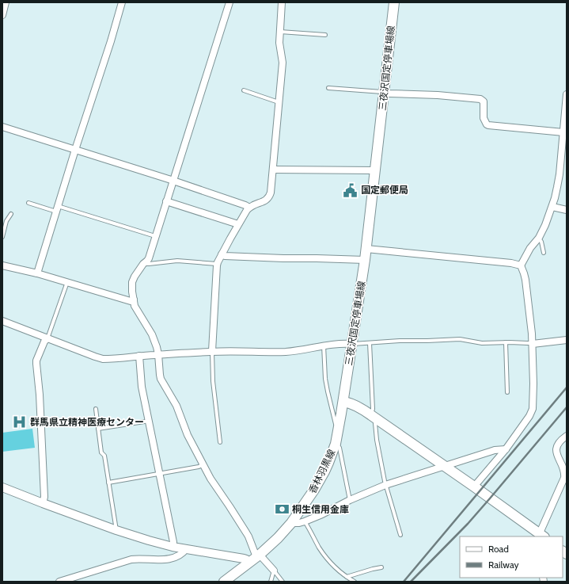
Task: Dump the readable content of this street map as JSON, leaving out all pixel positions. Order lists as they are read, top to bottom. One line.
{"streets":{"main road":["三夜沢国定停車場線","香林羽黒線"]},"crossings":[["三夜沢国定停車場線","香林羽黒線"]],"places":{"public building":["国定郵便局"],"hospital":["群馬県立精神医療センター"],"bank":["桐生信用金庫"]},"legend":["Road","Railway"]}
